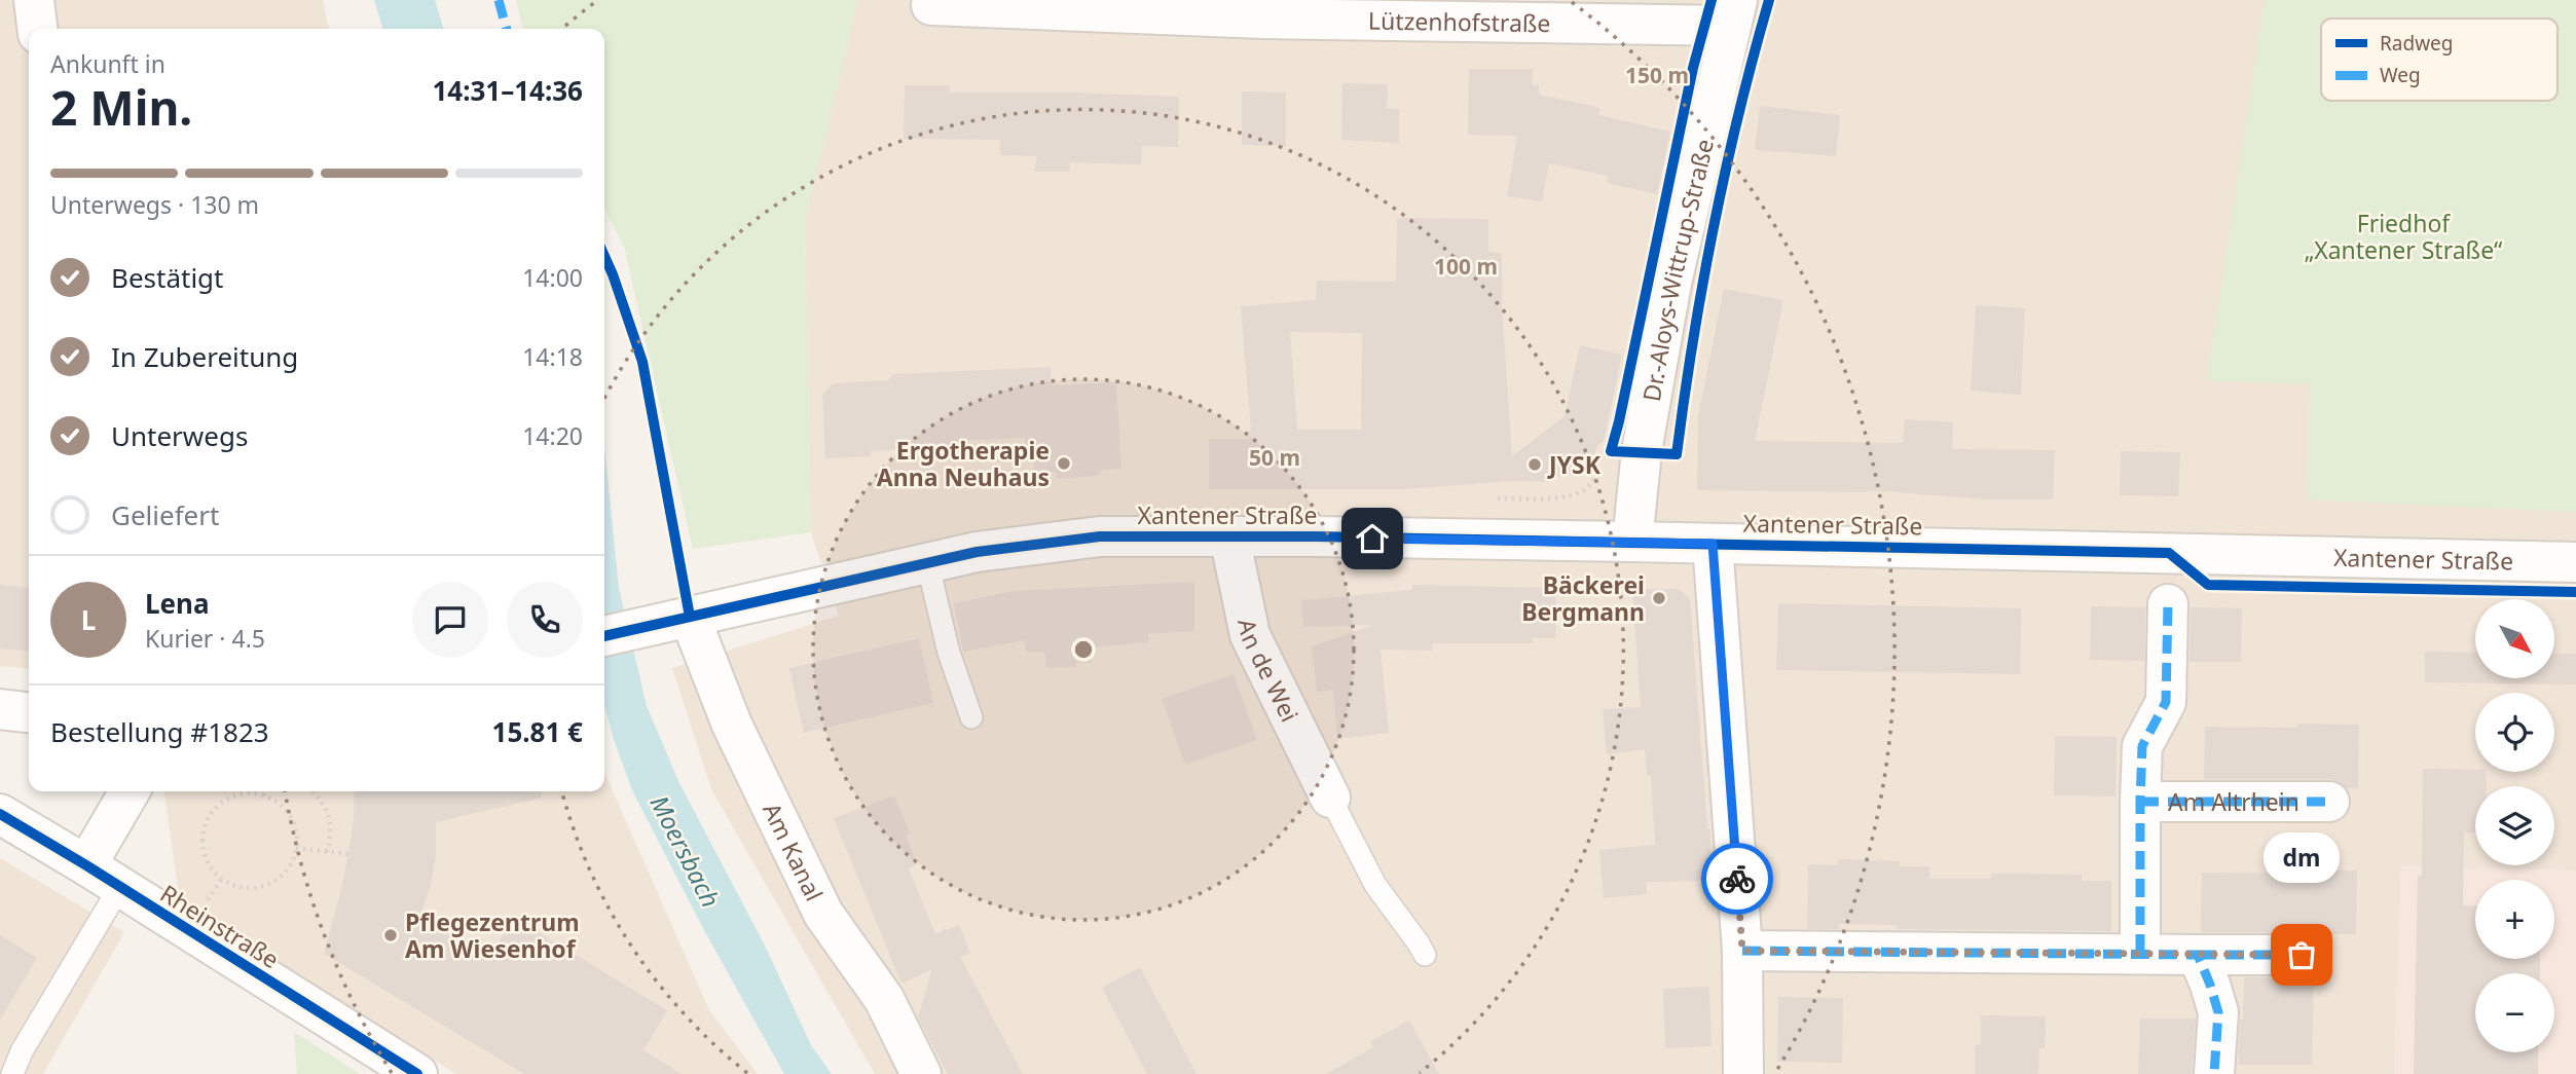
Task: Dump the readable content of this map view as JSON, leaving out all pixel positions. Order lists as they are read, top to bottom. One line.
{"streets":{"street":["Lützenhofstraße","Dr.-Aloys-Wittrup-Straße","Xantener Straße","An de Wei","Am Altrhein","Am Kanal","Rheinstraße"]},"crossings":[["Lützenhofstraße","Dr.-Aloys-Wittrup-Straße"],["Dr.-Aloys-Wittrup-Straße","Xantener Straße"],["Xantener Straße","An de Wei"],["Xantener Straße","Am Kanal"]],"water":["Moersbach"],"parks":["Friedhof „Xantener Straße“"],"places":["Ergotherapie Anna Neuhaus","JYSK","Bäckerei Bergmann","Pflegezentrum Am Wiesenhof","dm"],"legend":["Radweg","Weg"],"north":"bottom right","page":{"heading":["2 Min.","Ankunft in","14:31–14:36"],"panel":["Lena","Kurier · 4.5","Bestellung #1823","15.81 €"],"bar":"Unterwegs · 130 m","list":[["Bestätigt","14:00"],["In Zubereitung","14:18"],["Unterwegs","14:20"],"Geliefert"],"round":"L","map_buttons":["+","−"],"bubble":"dm"},"rings":["150 m","100 m","50 m"]}
